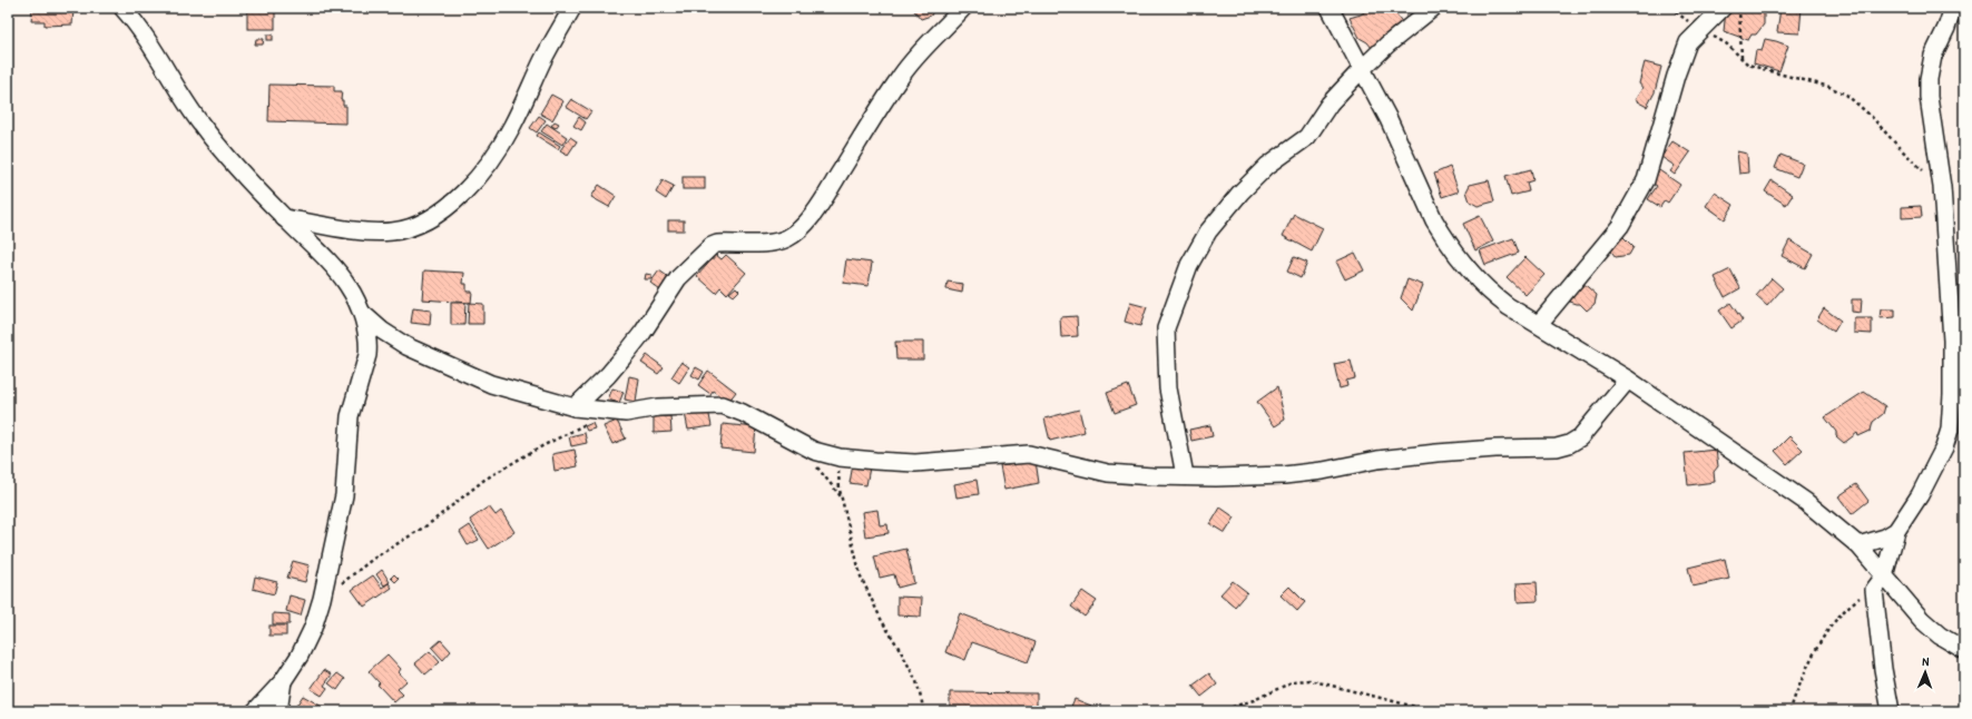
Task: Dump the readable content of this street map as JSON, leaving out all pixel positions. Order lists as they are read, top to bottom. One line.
{"north":"top"}
